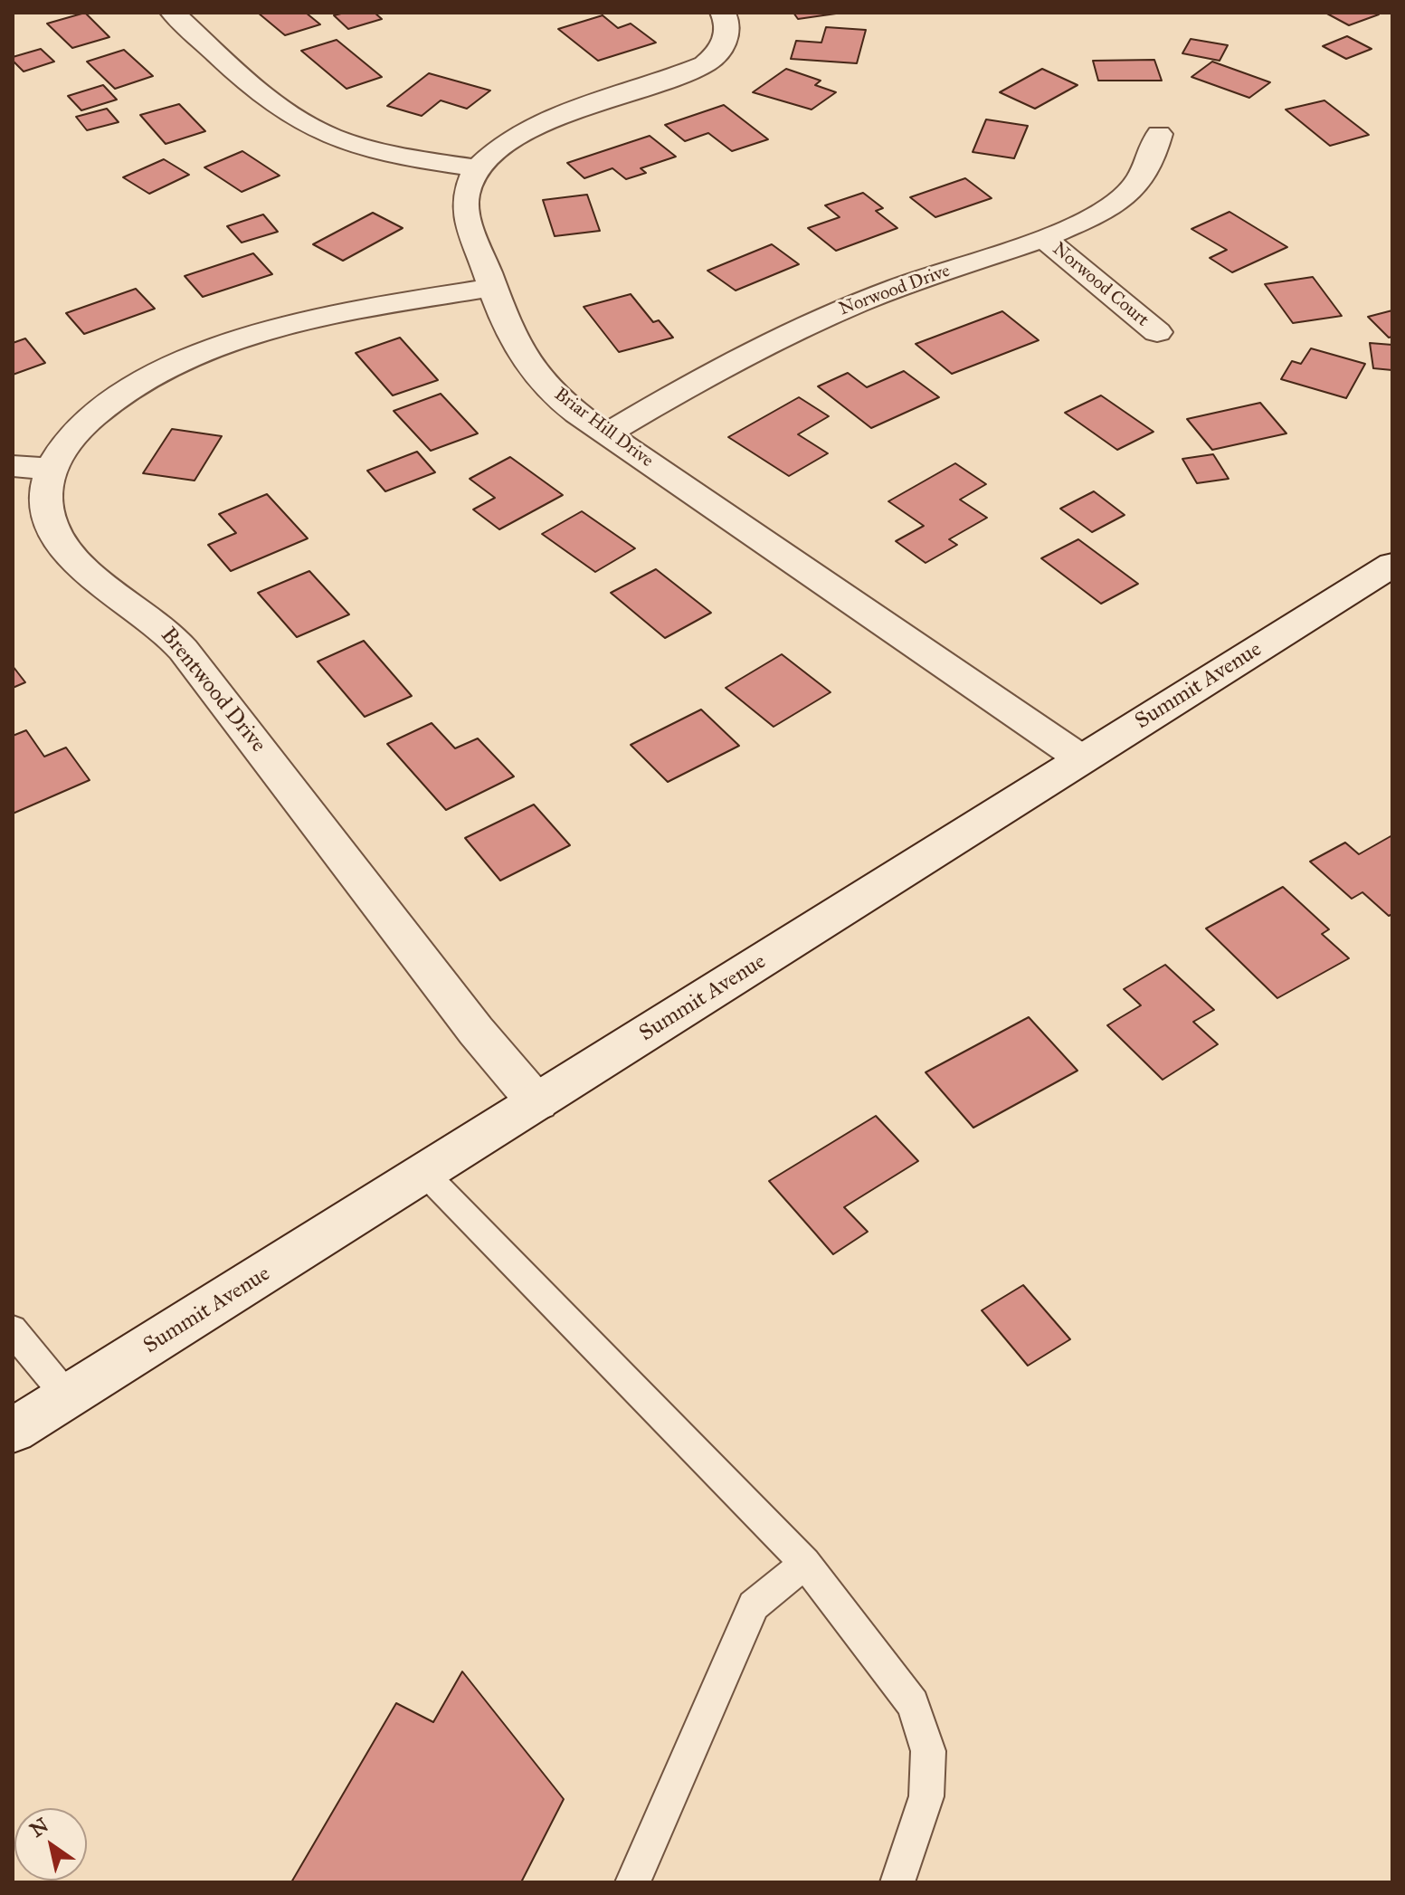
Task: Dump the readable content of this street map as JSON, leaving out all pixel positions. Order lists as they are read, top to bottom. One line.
{"streets":{"street":["Norwood Court","Norwood Drive","Briar Hill Drive","Summit Avenue","Brentwood Drive"]},"crossings":[["Norwood Court","Norwood Drive"],["Norwood Drive","Briar Hill Drive"],["Briar Hill Drive","Summit Avenue"],["Briar Hill Drive","Brentwood Drive"],["Summit Avenue","Brentwood Drive"]],"north":"top left"}
